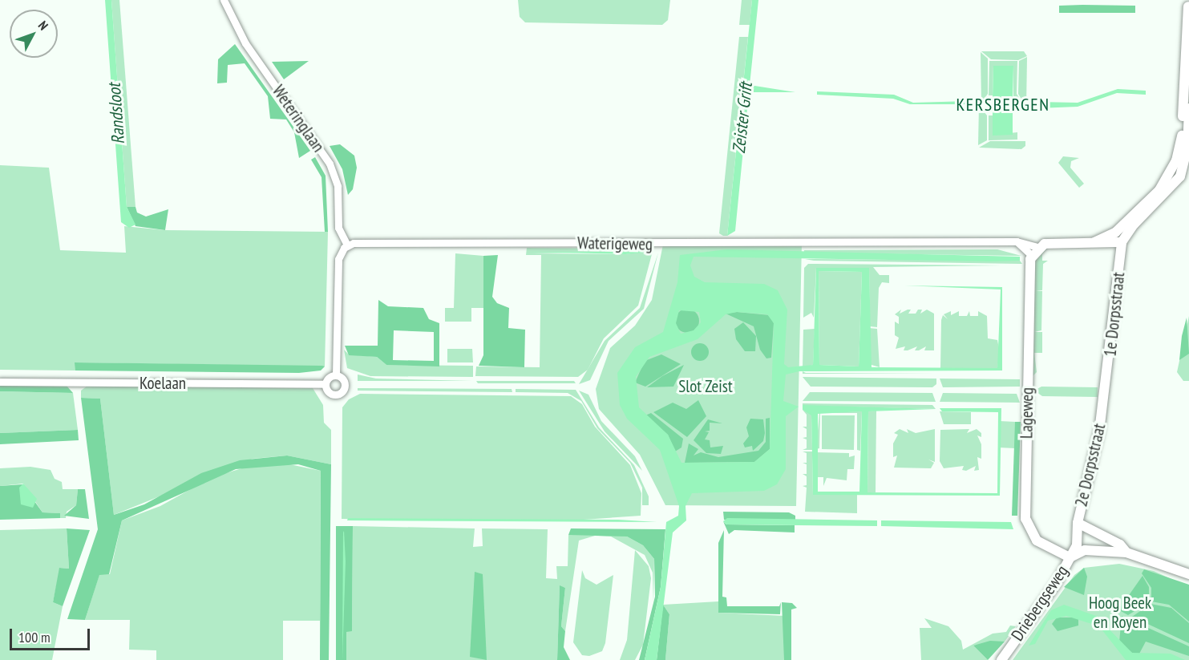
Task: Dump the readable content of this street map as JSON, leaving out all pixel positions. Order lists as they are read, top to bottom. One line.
{"streets":{"main road":["Waterigeweg","1e Dorpsstraat","Lageweg","2e Dorpsstraat","Driebergseweg"],"street":["Weteringlaan","Koelaan"]},"crossings":[["Weteringlaan","Waterigeweg"],["Waterigeweg","1e Dorpsstraat"],["1e Dorpsstraat","2e Dorpsstraat"],["Lageweg","Driebergseweg"],["2e Dorpsstraat","Driebergseweg"]],"districts":["KERSBERGEN"],"water":["Randsloot","Zeister Grift"],"parks":["Slot Zeist","Hoog Beek en Royen"],"scale_bar":"100 m","north":"top right"}
